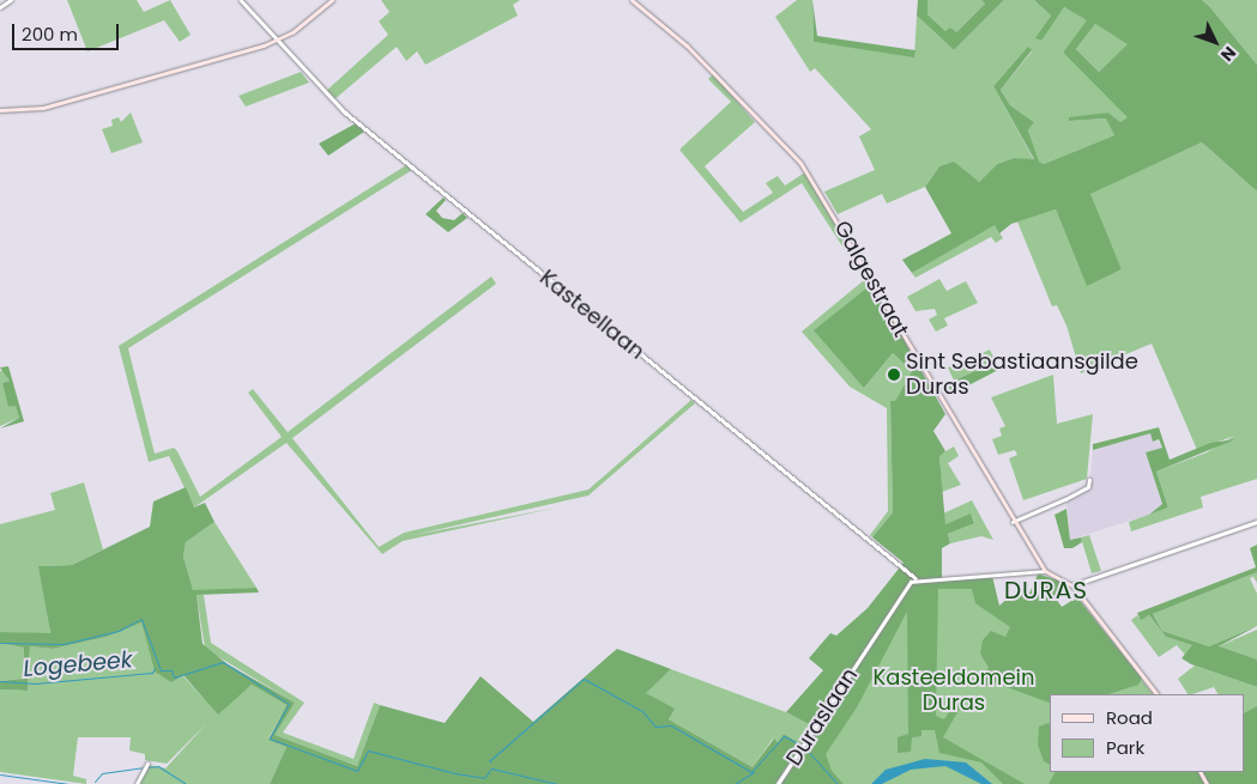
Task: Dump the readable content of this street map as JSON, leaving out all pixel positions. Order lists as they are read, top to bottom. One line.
{"streets":{"street":["Galgestraat","Kasteellaan","Duraslaan"]},"crossings":[["Kasteellaan","Duraslaan"]],"districts":["DURAS"],"water":["Logebeek"],"parks":["Kasteeldomein Duras"],"places":["Sint Sebastiaansgilde Duras"],"legend":["Road","Park"],"scale_bar":"200 m","north":"bottom right"}
